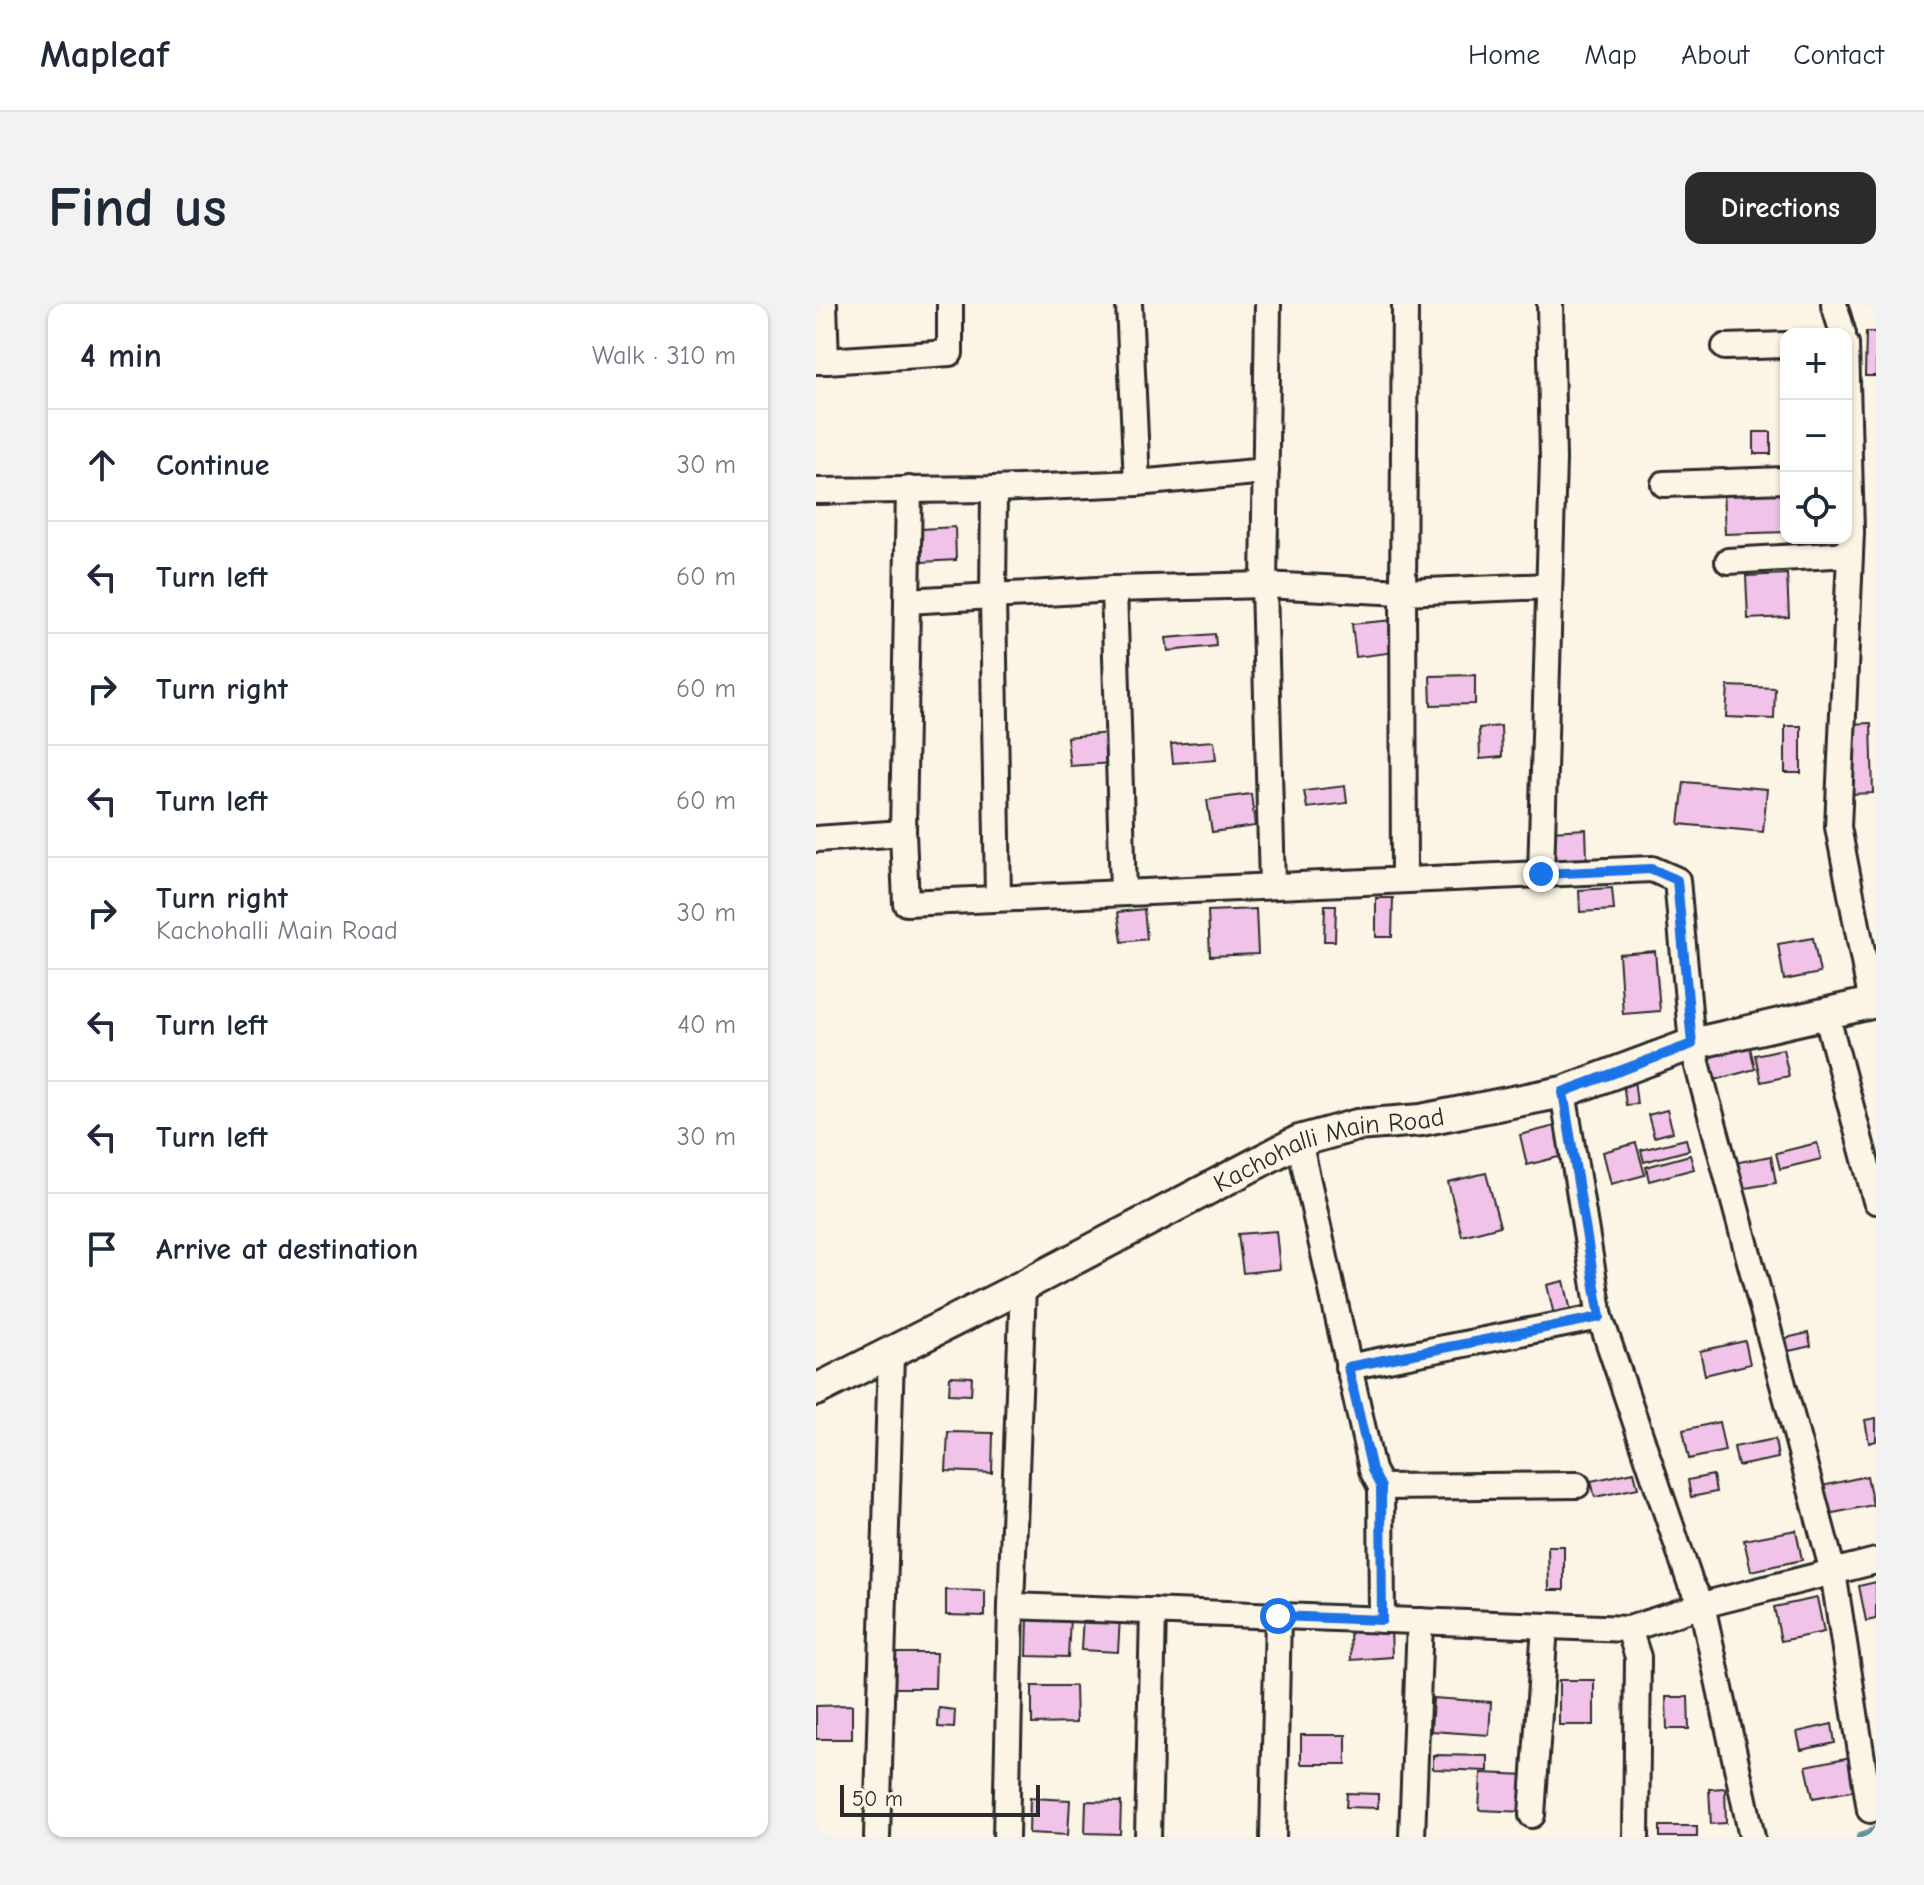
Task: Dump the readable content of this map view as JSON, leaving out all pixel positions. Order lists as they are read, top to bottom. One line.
{"streets":{"street":["Kachohalli Main Road"]},"scale_bar":"50 m","page":{"header":"Mapleaf","nav":["Home","Map","About","Contact"],"buttons":"Directions","title":"Find us","heading":["4 min","Walk · 310 m"],"map_buttons":["+","−"],"list":[["Continue","30 m"],["Turn left","60 m"],["Turn right","60 m"],["Turn left","60 m"],["Turn right","Kachohalli Main Road","30 m"],["Turn left","40 m"],["Turn left","30 m"],"Arrive at destination"],"scale":"50 m"}}
